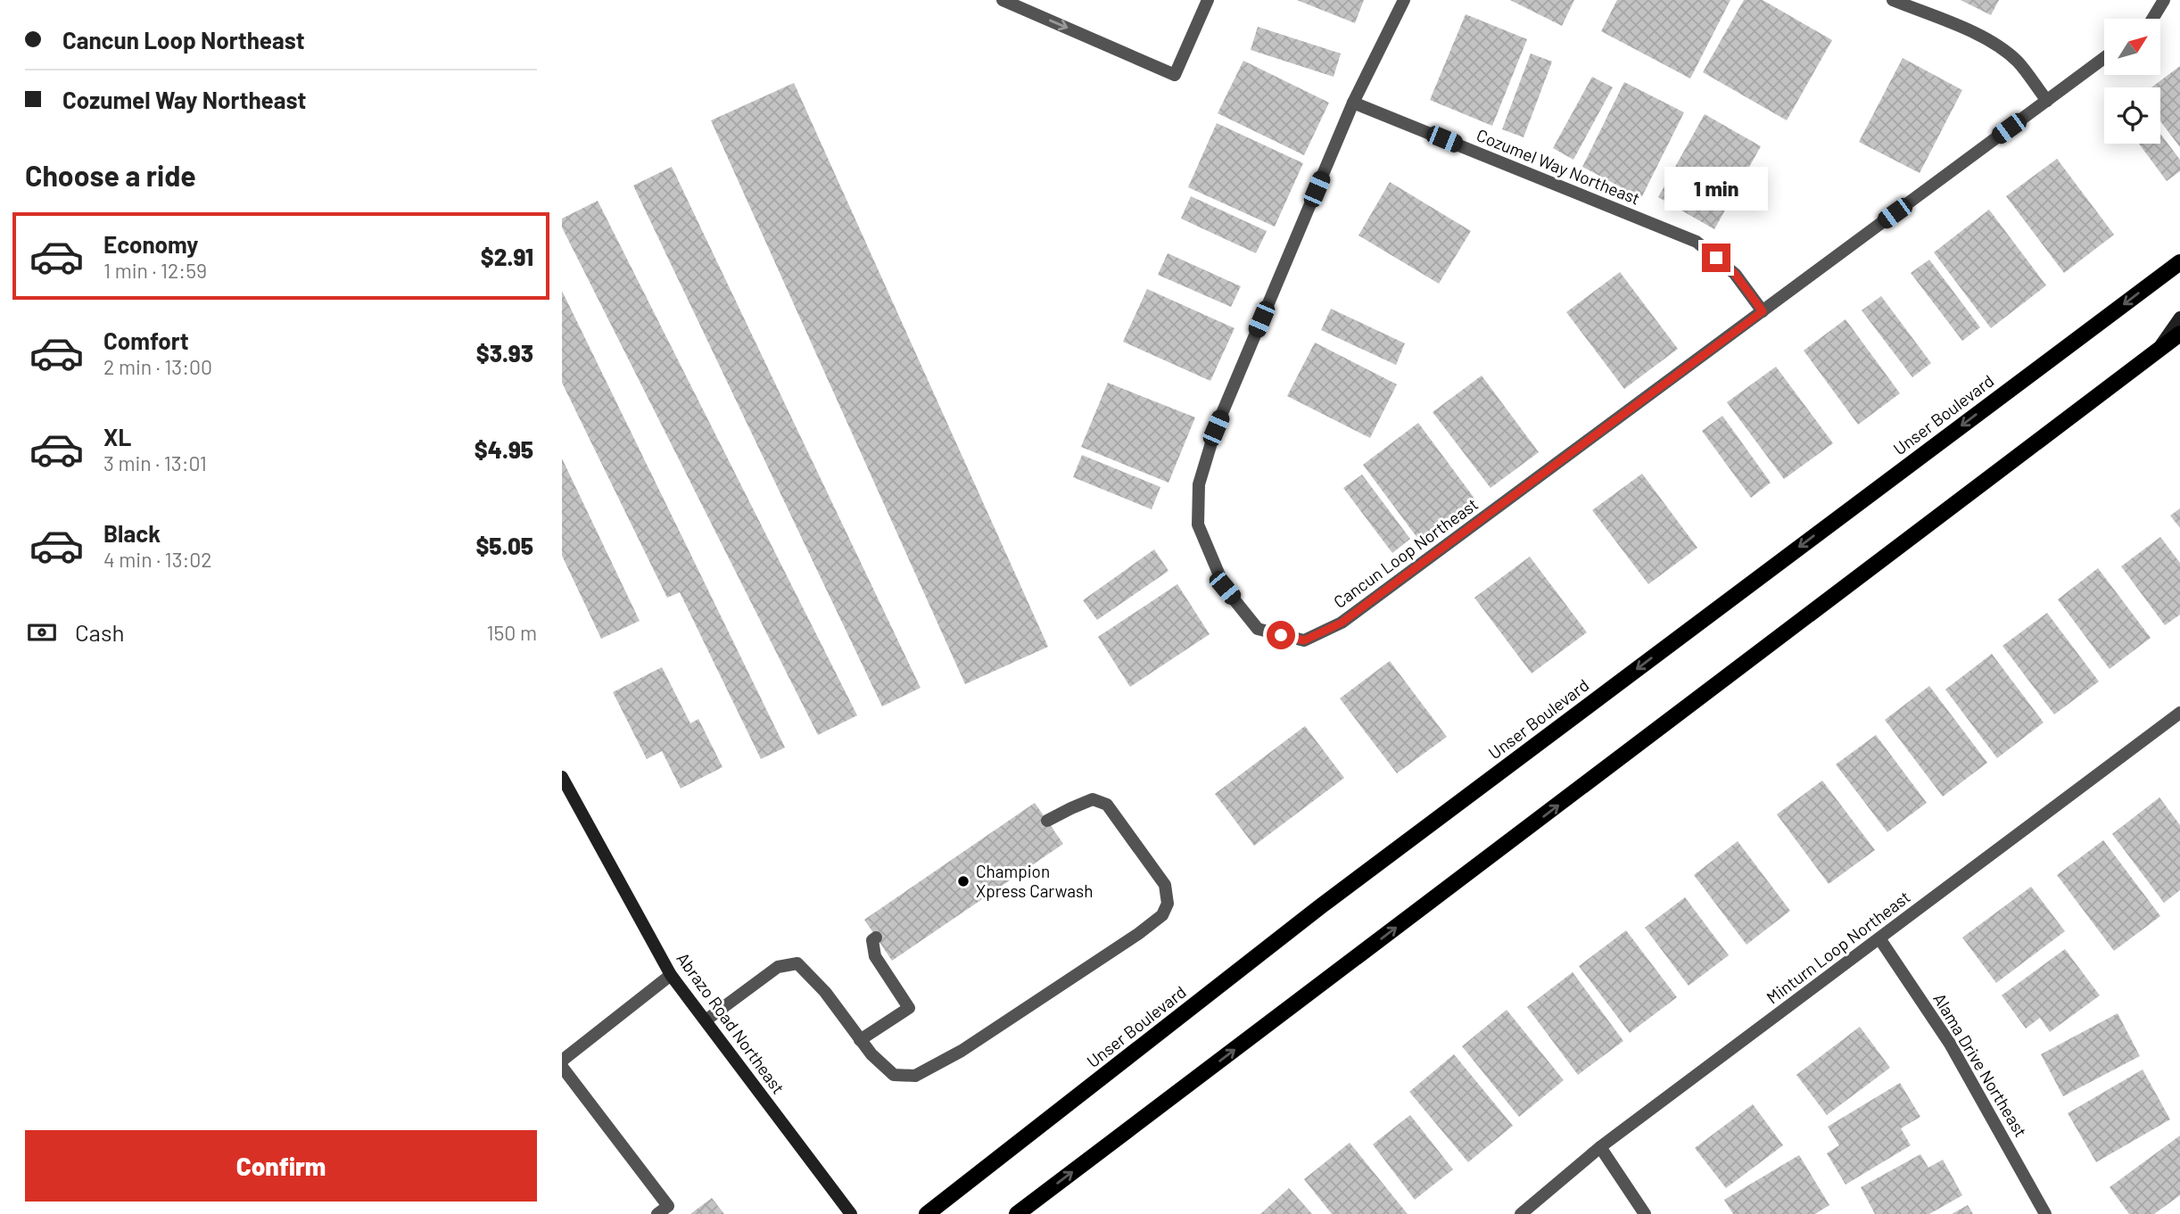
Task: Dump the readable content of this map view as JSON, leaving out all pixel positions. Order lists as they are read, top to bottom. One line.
{"streets":{"main road":["Unser Boulevard"],"street":["Cozumel Way Northeast","Cancun Loop Northeast","Minturn Loop Northeast","Abrazo Road Northeast","Alama Drive Northeast"]},"crossings":[["Cozumel Way Northeast","Cancun Loop Northeast"],["Minturn Loop Northeast","Alama Drive Northeast"]],"places":["Champion Xpress Carwash"],"north":"top right","page":{"banner":["Cancun Loop Northeast","Cozumel Way Northeast"],"heading":"Choose a ride","bubble":"1 min","list":[{"name":"Economy","note":"1 min · 12:59","value":"$2.91"},{"name":"Comfort","note":"2 min · 13:00","value":"$3.93"},{"name":"XL","note":"3 min · 13:01","value":"$4.95"},{"name":"Black","note":"4 min · 13:02","value":"$5.05"}],"pay":["Cash","150 m"],"buttons":"Confirm"}}
